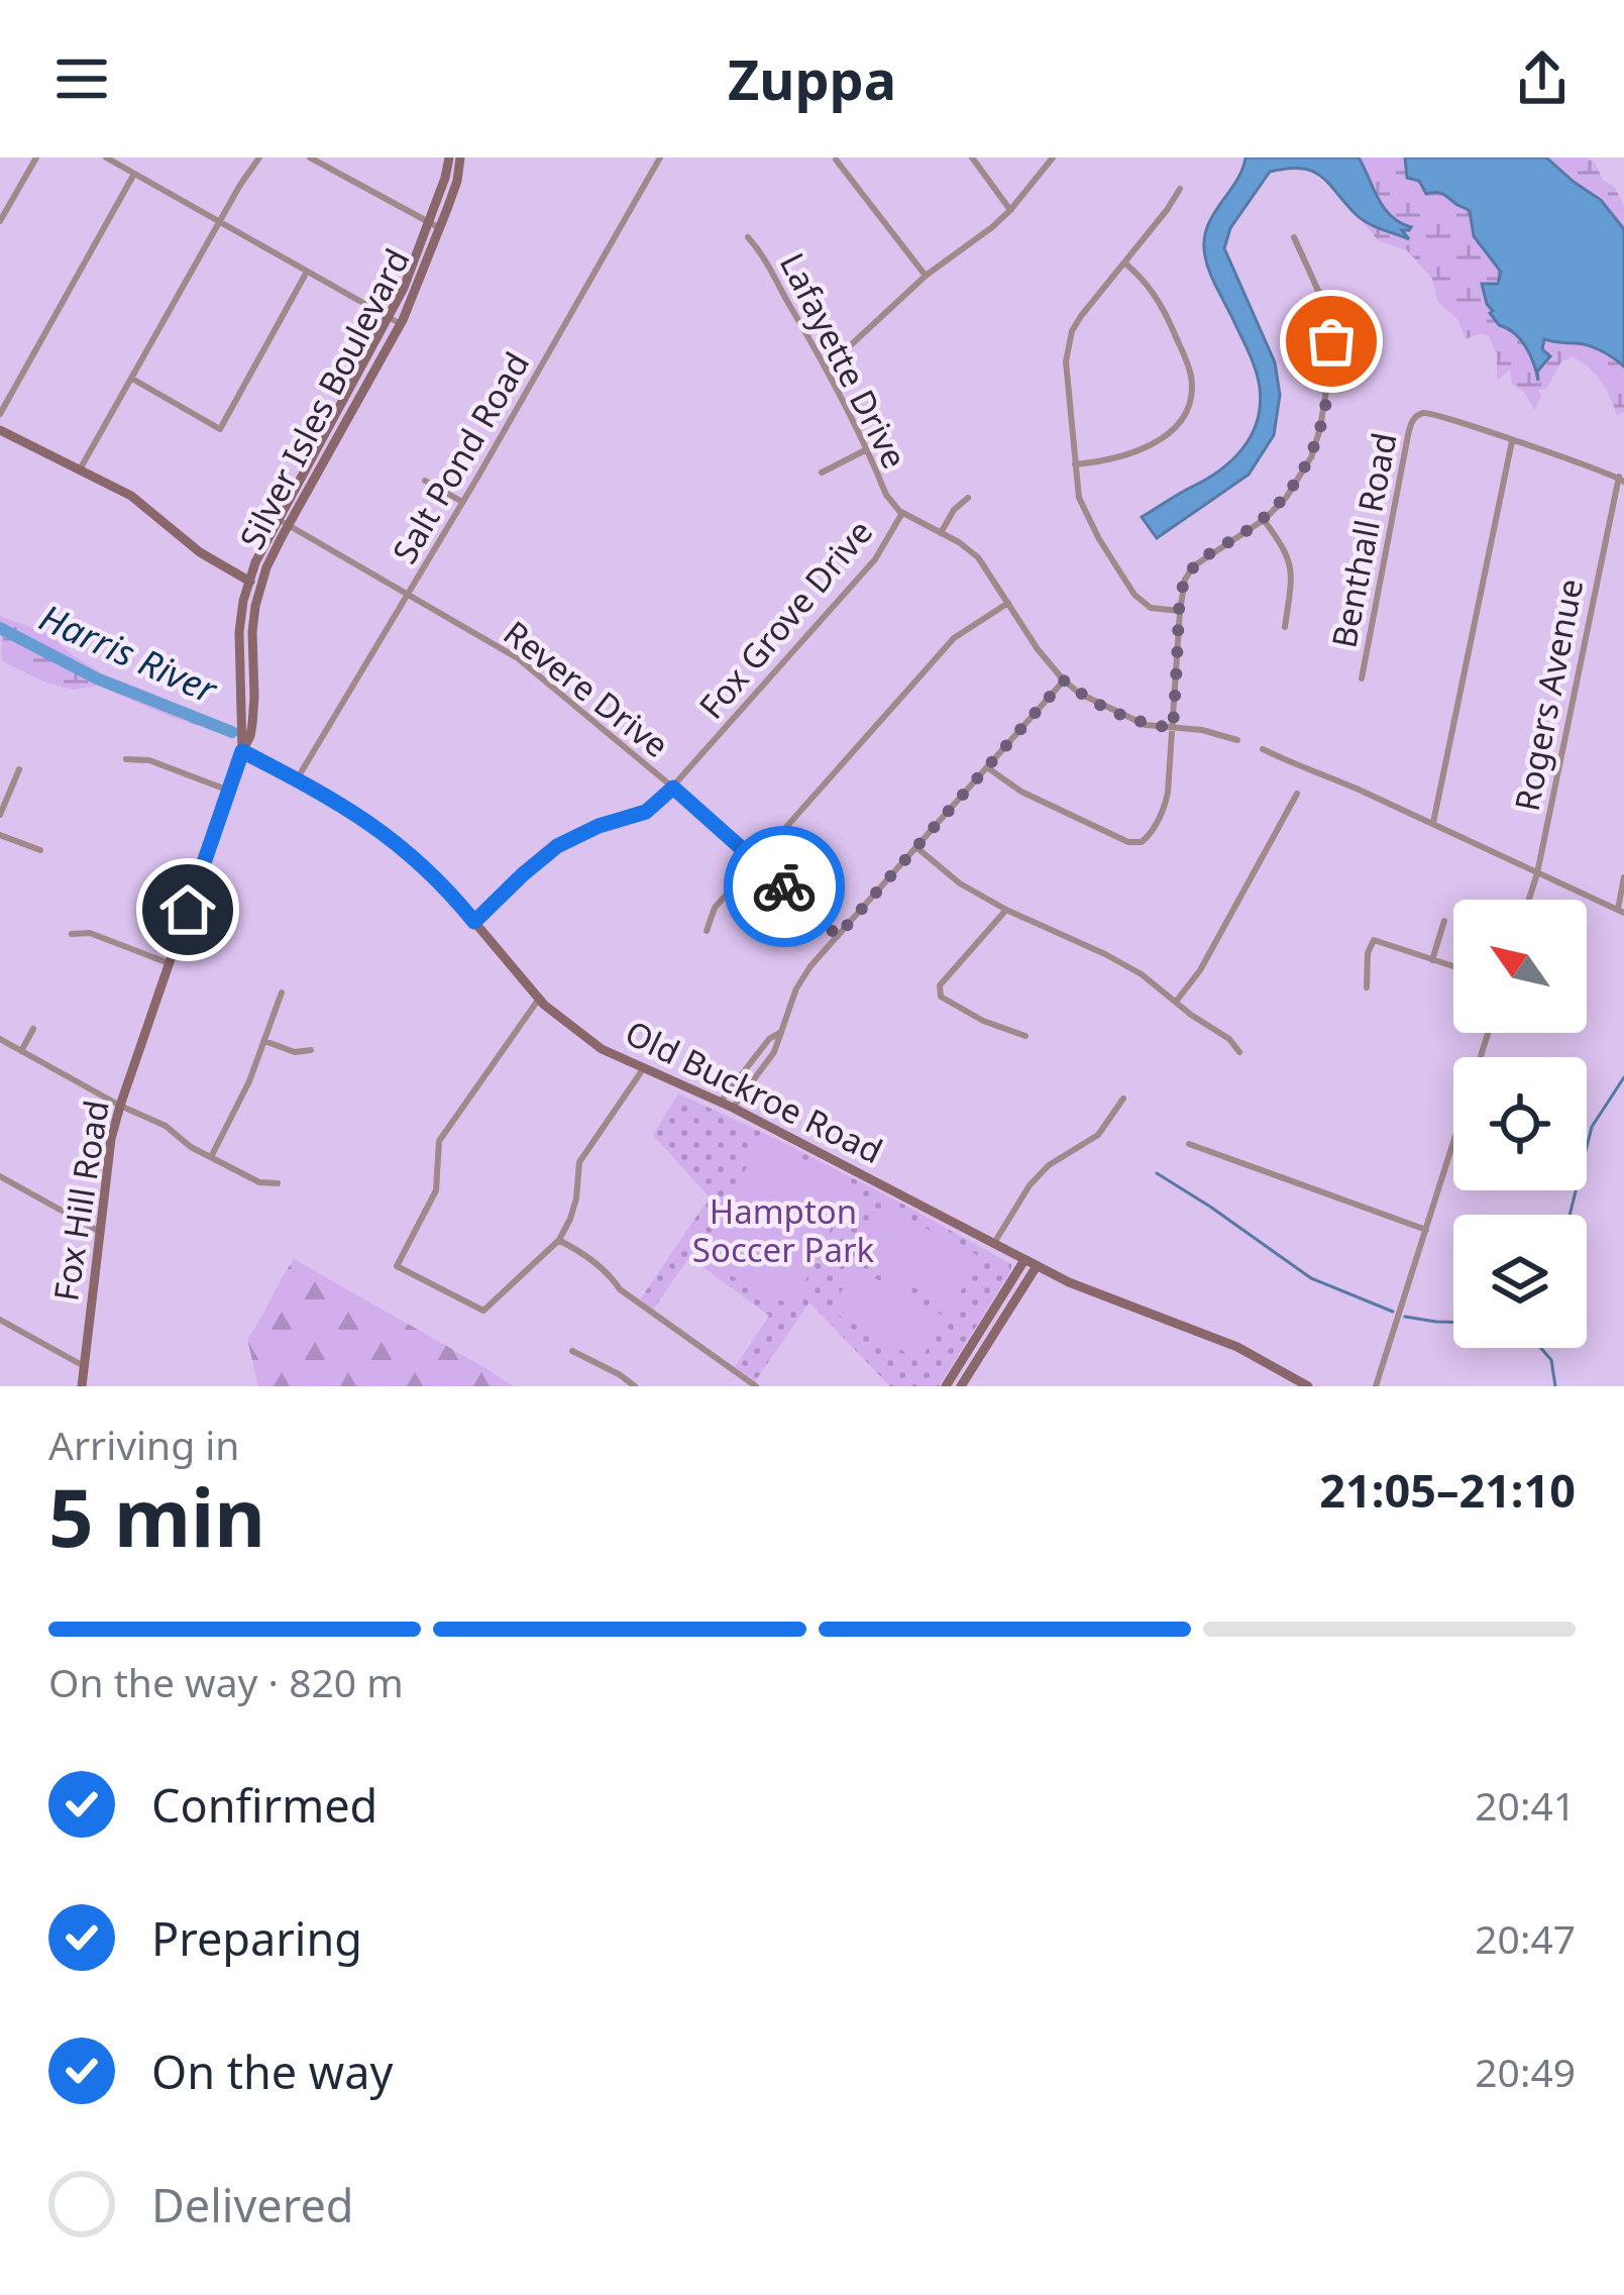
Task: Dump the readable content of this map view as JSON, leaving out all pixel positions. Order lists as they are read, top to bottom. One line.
{"streets":{"main road":["Silver Isles Boulevard","Old Buckroe Road","Fox Hill Road"],"street":["Lafayette Drive","Salt Pond Road","Benthall Road","Fox Grove Drive","Revere Drive","Rogers Avenue"]},"crossings":[["Lafayette Drive","Fox Grove Drive"],["Silver Isles Boulevard","Revere Drive"],["Silver Isles Boulevard","Old Buckroe Road"],["Silver Isles Boulevard","Fox Hill Road"],["Salt Pond Road","Revere Drive"],["Salt Pond Road","Old Buckroe Road"],["Benthall Road","Rogers Avenue"],["Fox Grove Drive","Revere Drive"],["Fox Grove Drive","Old Buckroe Road"],["Old Buckroe Road","Fox Hill Road"]],"water":["Harris River"],"parks":["Hampton Soccer Park"],"north":"top left","page":{"header":"Zuppa","heading":["5 min","Arriving in","21:05–21:10"],"bar":"On the way · 820 m","list":[["Confirmed","20:41"],["Preparing","20:47"],["On the way","20:49"],"Delivered"]}}
